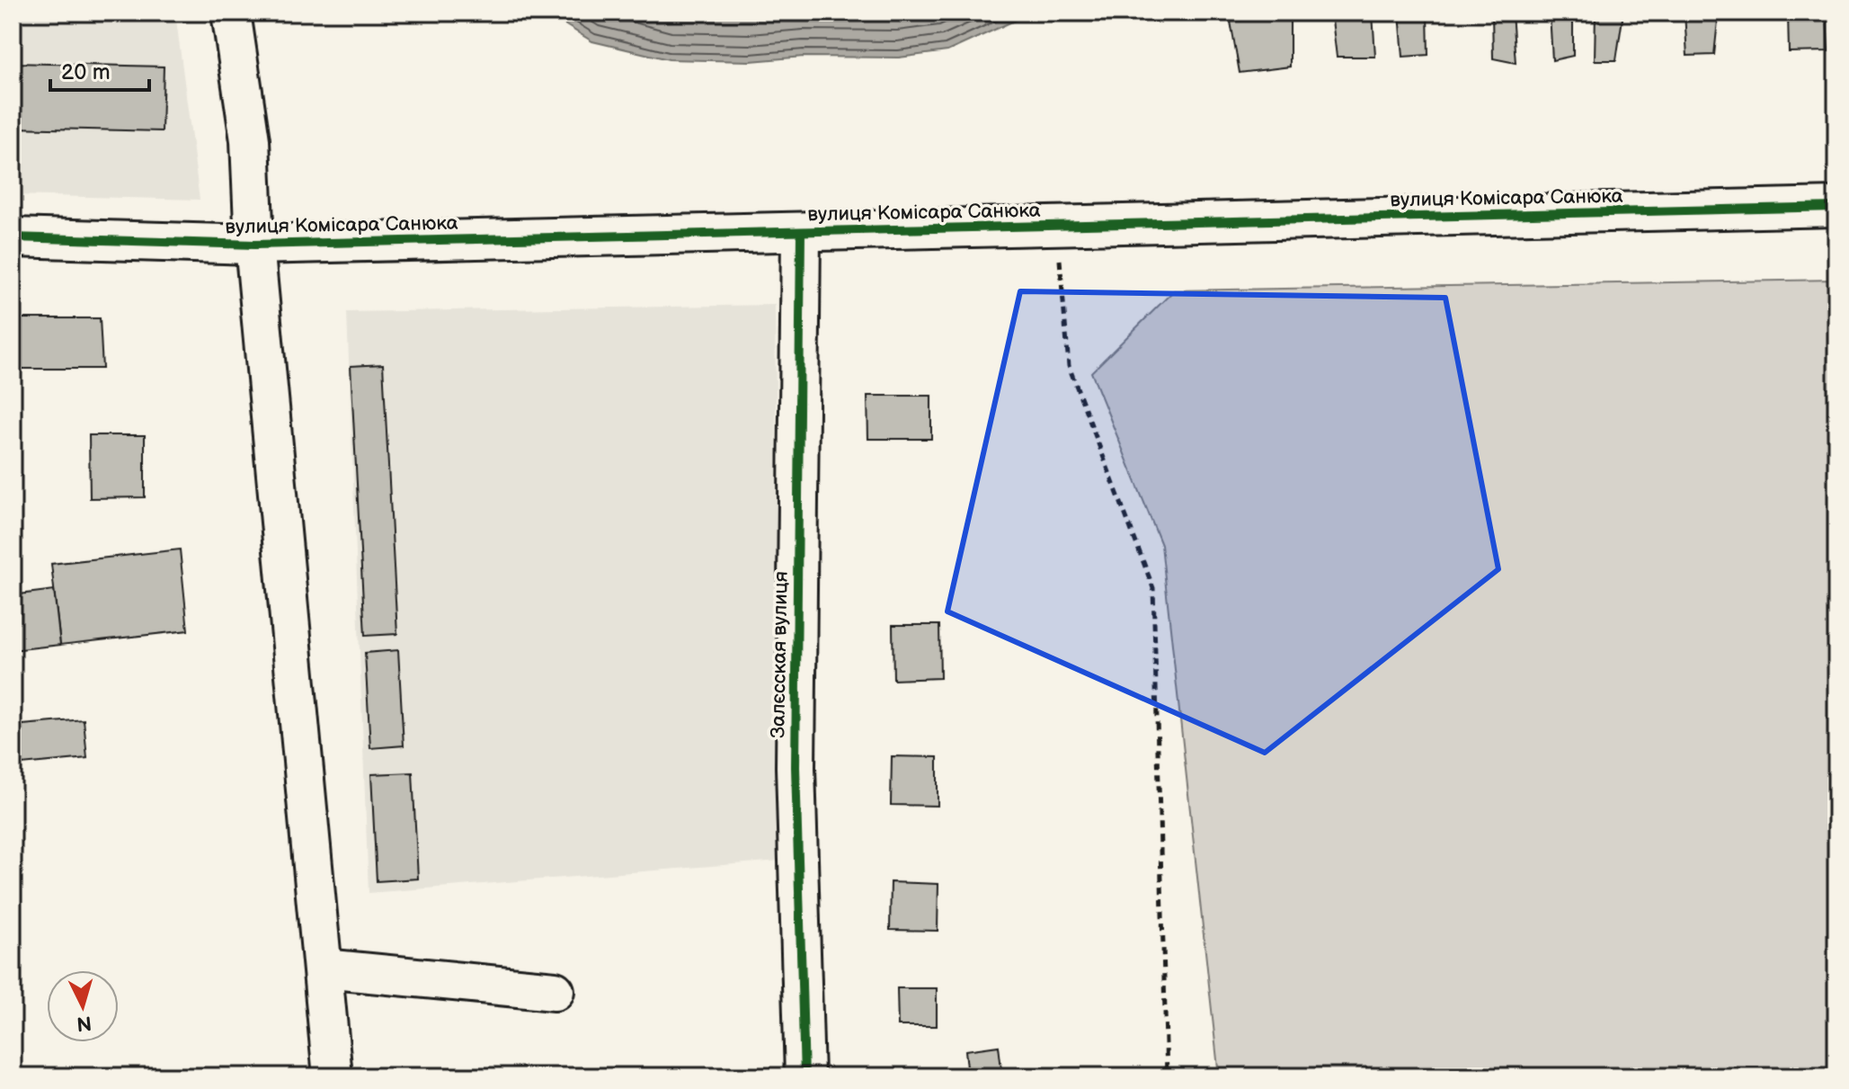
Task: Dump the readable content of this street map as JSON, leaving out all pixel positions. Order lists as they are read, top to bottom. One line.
{"streets":{"street":["вулиця Комісара Санюка","Залєсская вулиця"]},"crossings":[["вулиця Комісара Санюка","Залєсская вулиця"]],"scale_bar":"20 m","north":"bottom"}
